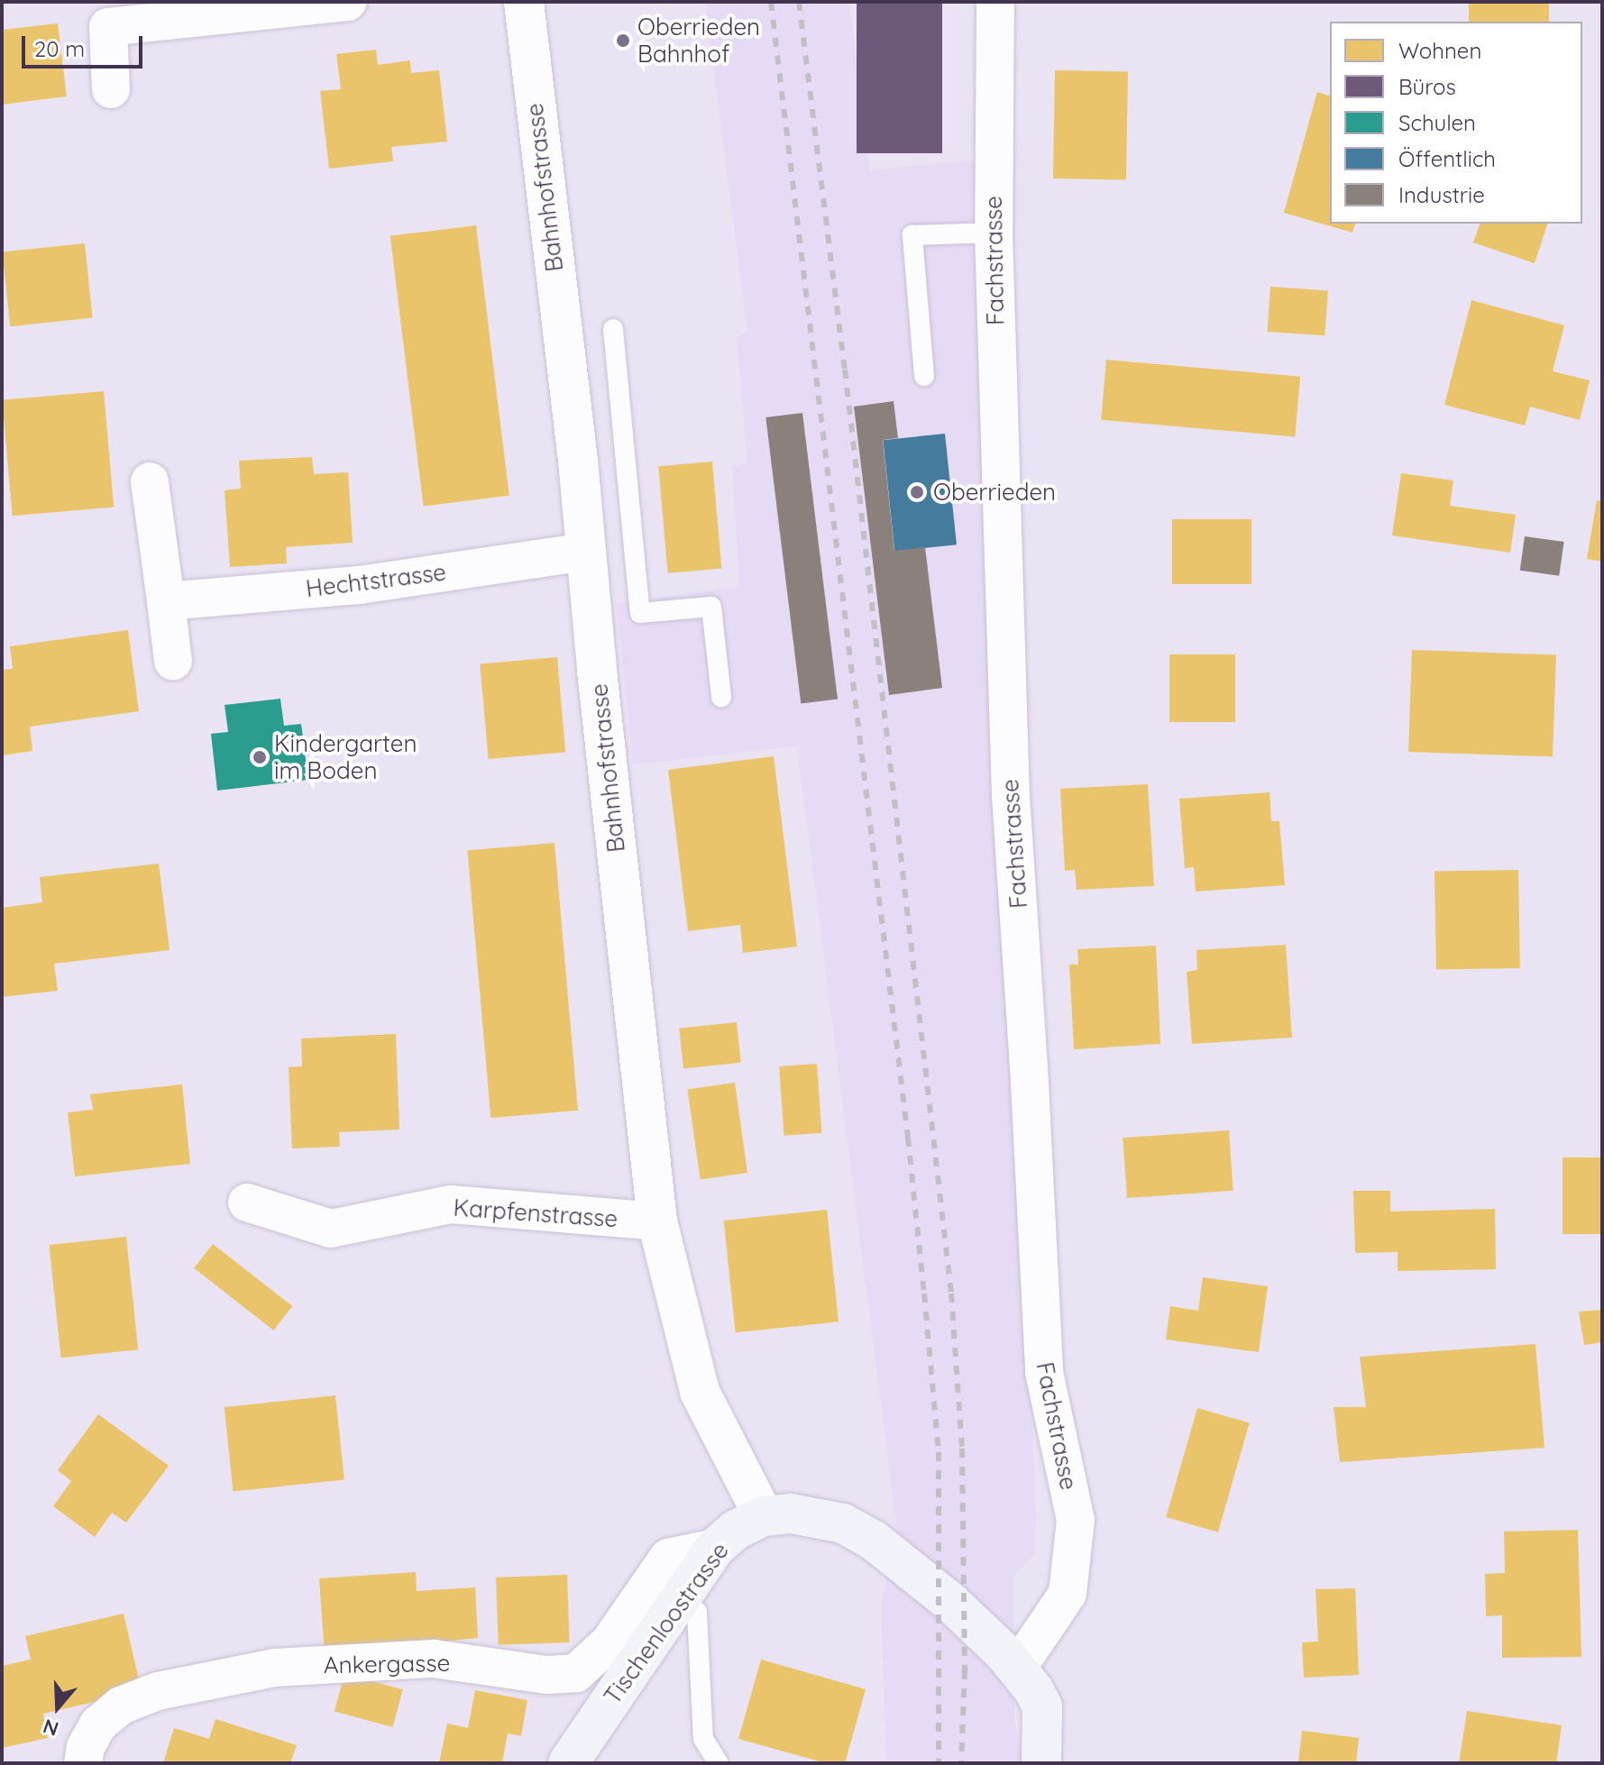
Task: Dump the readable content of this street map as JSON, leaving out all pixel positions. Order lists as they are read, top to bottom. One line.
{"streets":{"main road":["Tischenloostrasse"],"street":["Bahnhofstrasse","Fachstrasse","Hechtstrasse","Karpfenstrasse","Ankergasse"]},"crossings":[["Bahnhofstrasse","Hechtstrasse"],["Bahnhofstrasse","Karpfenstrasse"],["Bahnhofstrasse","Tischenloostrasse"],["Fachstrasse","Tischenloostrasse"],["Tischenloostrasse","Ankergasse"]],"places":["Oberrieden Bahnhof","Oberrieden","Kindergarten im Boden"],"legend":["Wohnen","Büros","Schulen","Öffentlich","Industrie"],"scale_bar":"20 m","north":"bottom"}
